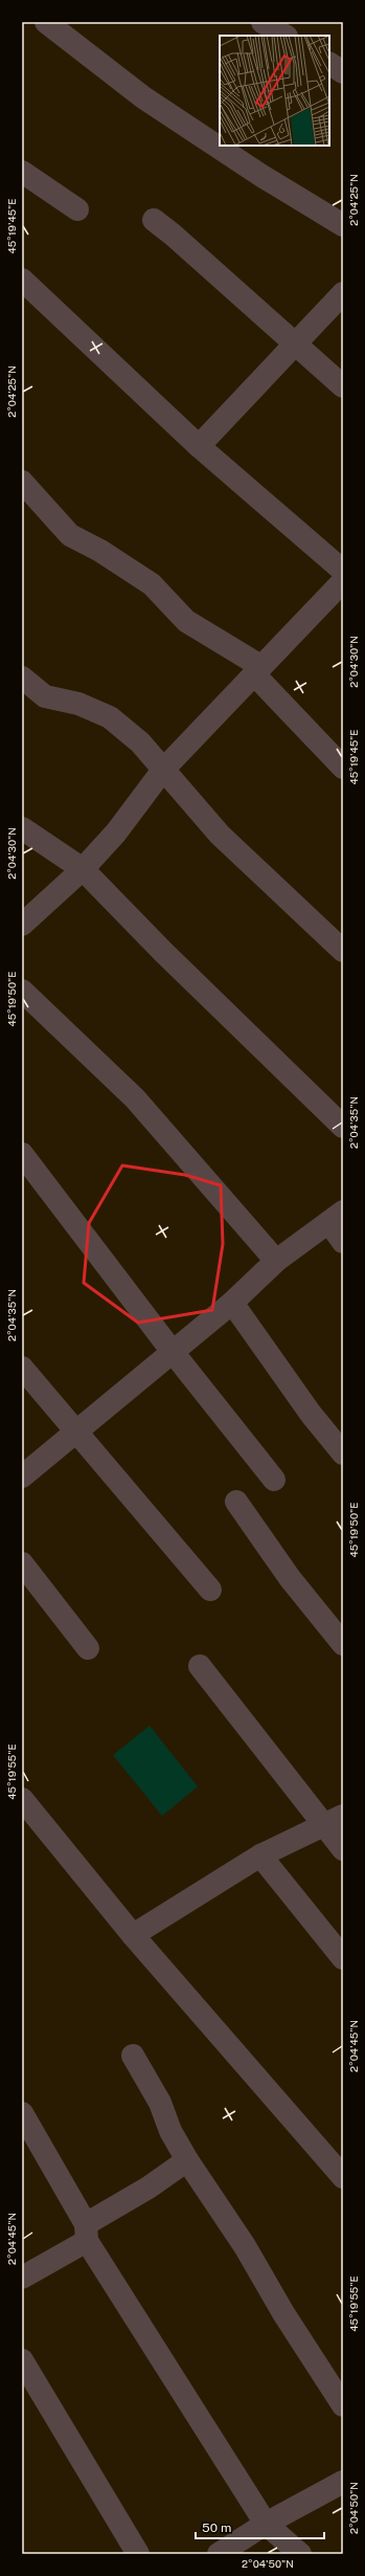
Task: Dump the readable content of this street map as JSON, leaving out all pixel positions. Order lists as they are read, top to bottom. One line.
{"scale_bar":"50 m","coordinates":["2°04'25\"N","45°19'45\"E","2°04'30\"N","45°19'50\"E","2°04'35\"N","45°19'55\"E","2°04'45\"N","2°04'50\"N"]}
